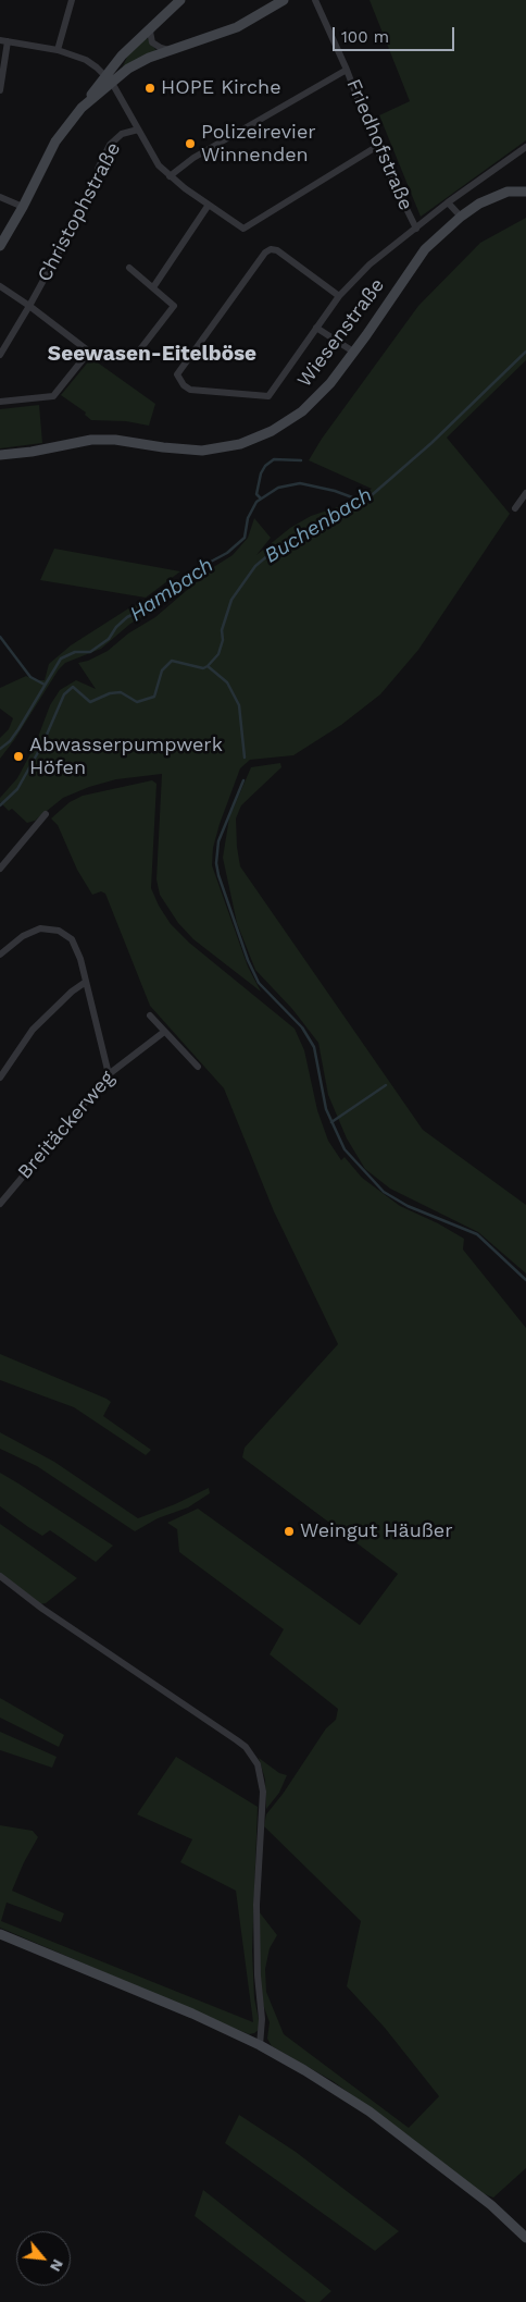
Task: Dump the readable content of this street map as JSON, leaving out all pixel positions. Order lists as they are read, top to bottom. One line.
{"streets":{"street":["Friedhofstraße","Christophstraße","Wiesenstraße","Breitäckerweg"]},"districts":["Seewasen-Eitelböse"],"water":["Buchenbach","Hambach"],"places":["HOPE Kirche","Polizeirevier Winnenden","Abwasserpumpwerk Höfen","Weingut Häußer"],"scale_bar":"100 m","north":"bottom right"}
